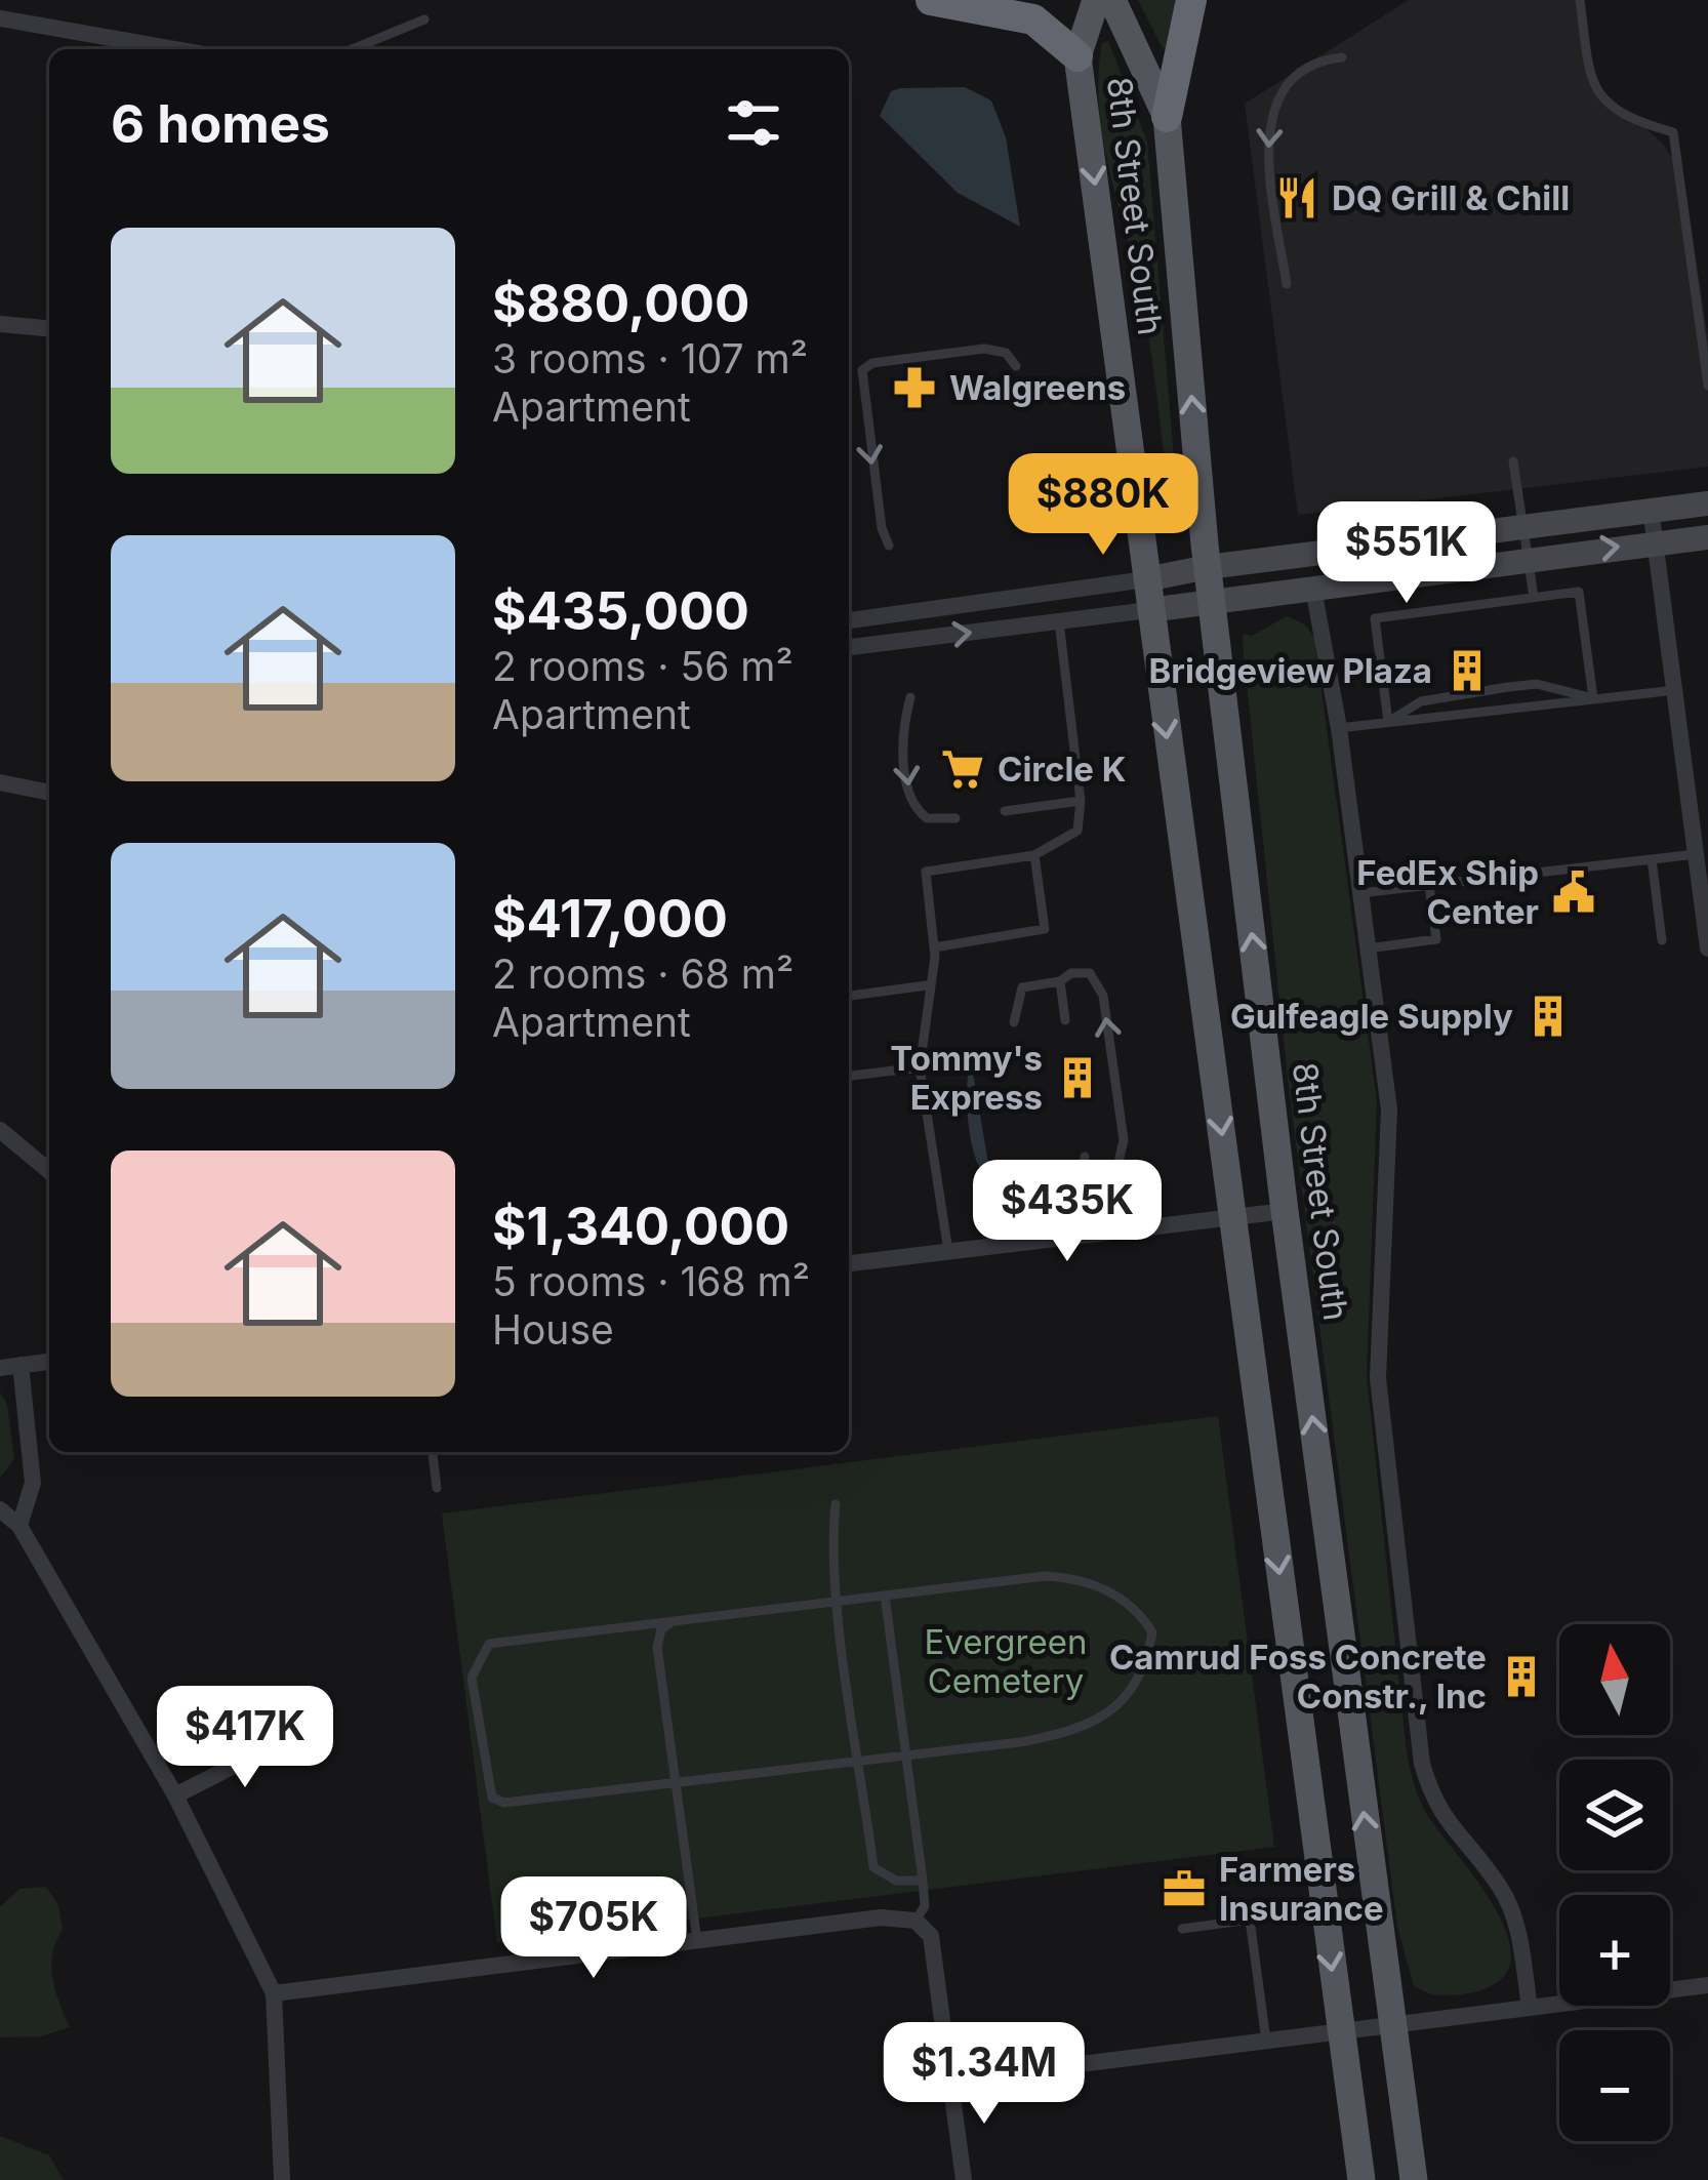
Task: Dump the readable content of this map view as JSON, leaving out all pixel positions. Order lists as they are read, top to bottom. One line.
{"streets":{"main road":["8th Street South"]},"parks":["Evergreen Cemetery"],"places":{"restaurant":["DQ Grill & Chill"],"pharmacy":["Walgreens"],"building":["Bridgeview Plaza","Gulfeagle Supply","Tommy's Express","Camrud Foss Concrete Constr., Inc"],"supermarket":["Circle K"],"public building":["FedEx Ship Center"],"office":["Farmers Insurance"]},"north":"top","page":{"heading":"6 homes","list":[{"name":"$880,000","note":"3 rooms · 107 m² · Apartment"},{"name":"$435,000","note":"2 rooms · 56 m² · Apartment"},{"name":"$417,000","note":"2 rooms · 68 m² · Apartment"},{"name":"$1,340,000","note":"5 rooms · 168 m² · House"}],"price":["$880K","$551K","$435K","$417K","$705K","$1.34M"],"map_buttons":["+","−"]}}
